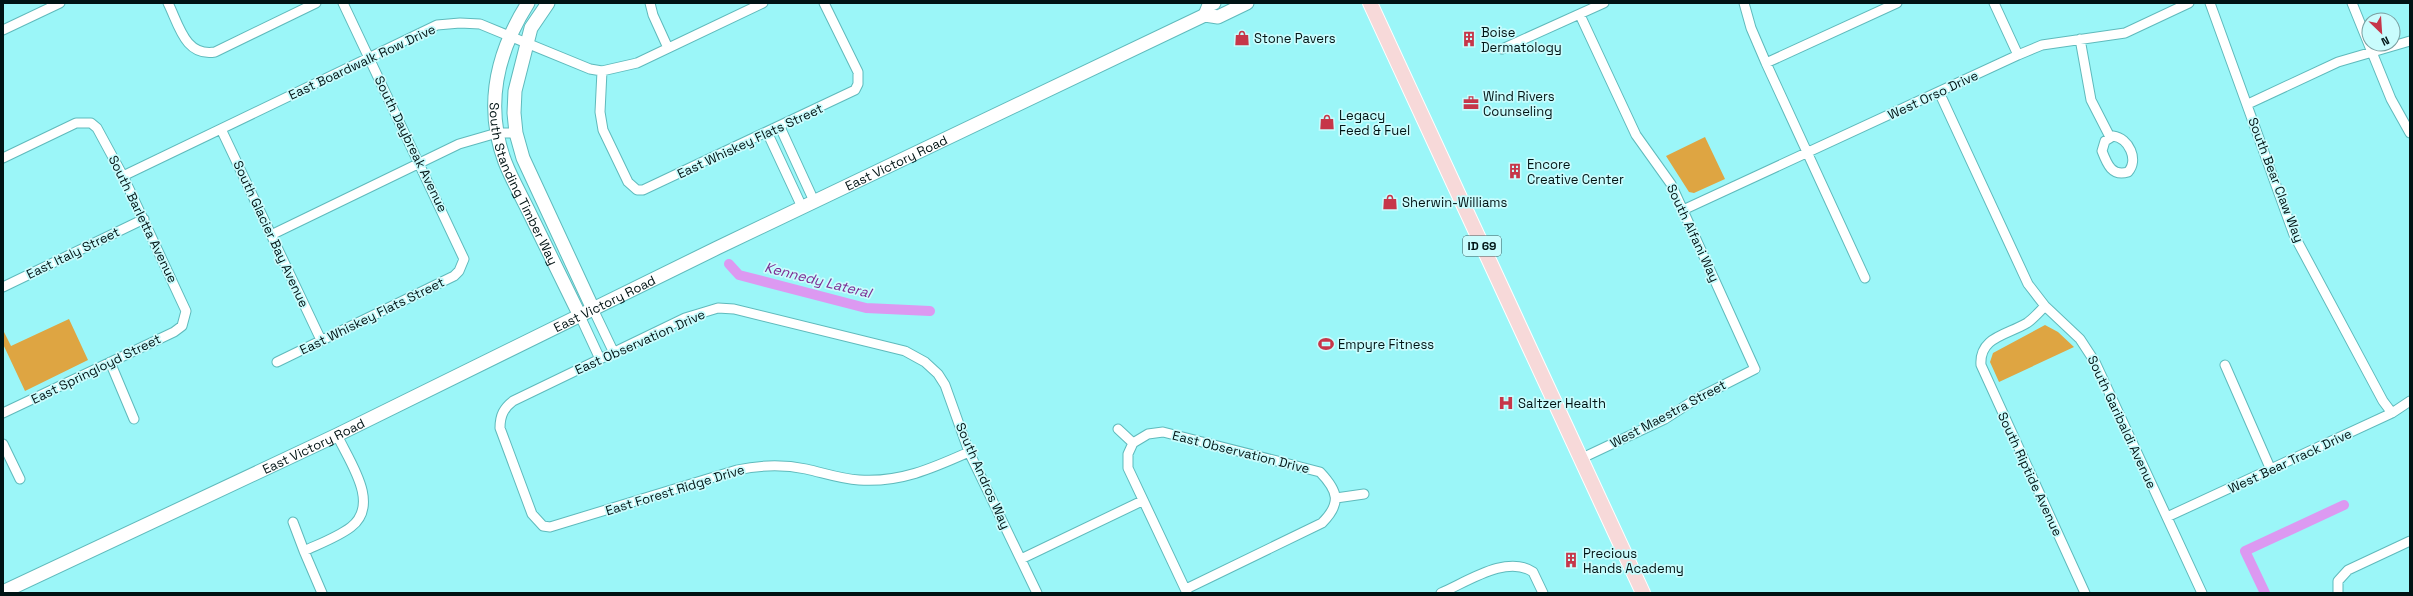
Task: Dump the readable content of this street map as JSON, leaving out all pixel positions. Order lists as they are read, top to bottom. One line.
{"streets":{"main road":["East Victory Road","South Standing Timber Way","ID 69"],"street":["East Boardwalk Row Drive","West Orso Drive","East Whiskey Flats Street","South Daybreak Avenue","South Bear Claw Way","South Barletta Avenue","South Alfani Way","South Glacier Bay Avenue","East Italy Street","East Observation Drive","East Springloyd Street","West Maestra Street","South Garibaldi Avenue","West Bear Track Drive","South Riptide Avenue","South Andros Way","East Forest Ridge Drive"]},"crossings":[["East Boardwalk Row Drive","East Whiskey Flats Street"],["East Boardwalk Row Drive","South Daybreak Avenue"],["East Boardwalk Row Drive","South Standing Timber Way"],["East Boardwalk Row Drive","South Barletta Avenue"],["East Boardwalk Row Drive","South Glacier Bay Avenue"],["West Orso Drive","South Alfani Way"],["West Orso Drive","South Garibaldi Avenue"],["East Whiskey Flats Street","South Daybreak Avenue"],["East Whiskey Flats Street","South Glacier Bay Avenue"],["East Victory Road","South Standing Timber Way"],["South Bear Claw Way","West Bear Track Drive"],["South Standing Timber Way","East Observation Drive"],["South Barletta Avenue","East Italy Street"],["South Barletta Avenue","East Springloyd Street"],["South Alfani Way","West Maestra Street"],["ID 69","West Maestra Street"],["East Observation Drive","South Andros Way"],["East Observation Drive","East Forest Ridge Drive"],["South Garibaldi Avenue","West Bear Track Drive"],["South Garibaldi Avenue","South Riptide Avenue"],["South Andros Way","East Forest Ridge Drive"]],"water":["Kennedy Lateral"],"places":{"shop":["Stone Pavers","Legacy Feed & Fuel","Sherwin-Williams"],"building":["Boise Dermatology","Encore Creative Center","Precious Hands Academy"],"office":["Wind Rivers Counseling"],"sports":["Empyre Fitness"],"hospital":["Saltzer Health"]},"north":"bottom right"}
